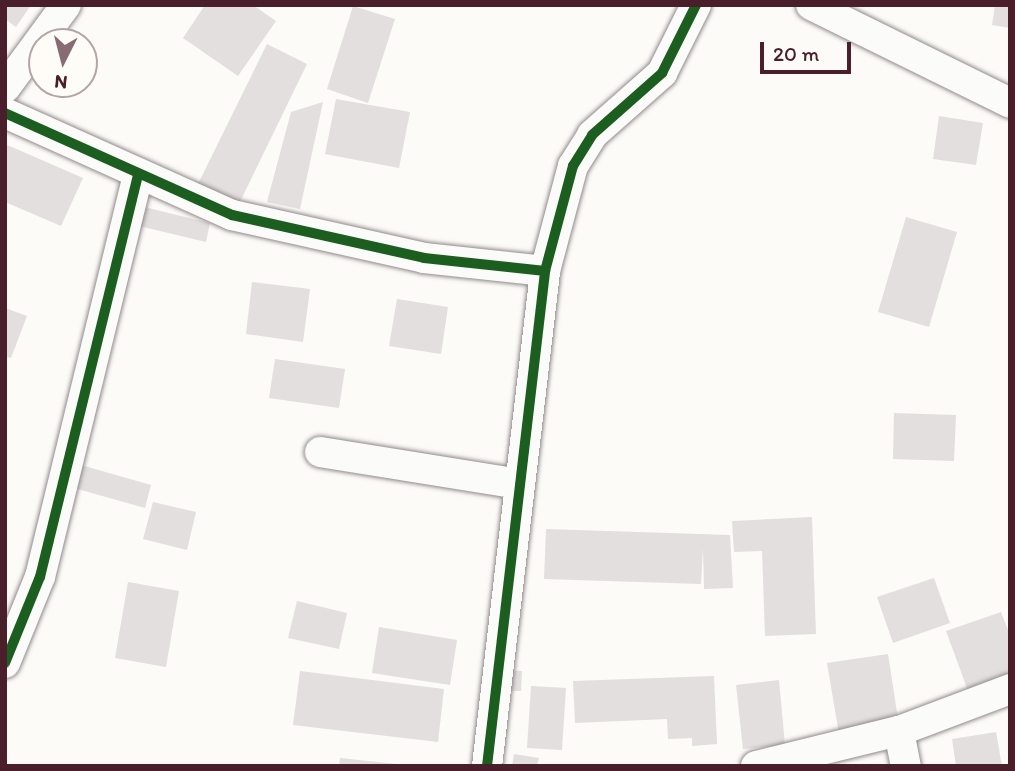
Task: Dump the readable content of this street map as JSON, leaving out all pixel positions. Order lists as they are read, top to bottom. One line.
{"scale_bar":"20 m","north":"bottom"}
